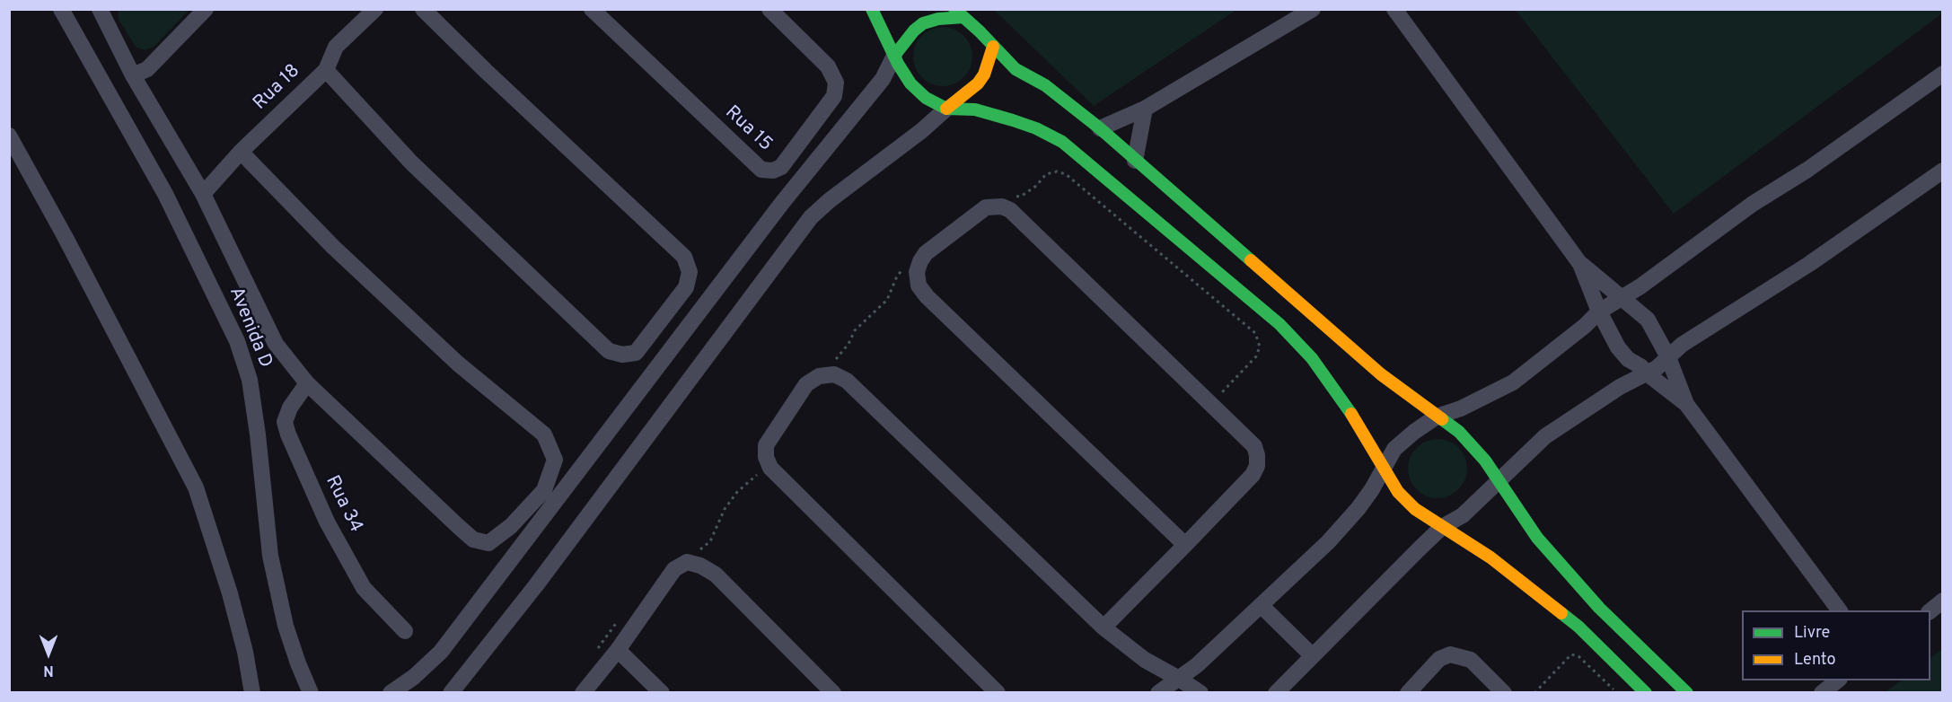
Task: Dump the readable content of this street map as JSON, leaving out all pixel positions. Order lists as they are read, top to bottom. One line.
{"streets":{"street":["Rua 18","Rua 15","Avenida D","Rua 34"]},"legend":["Livre","Lento"],"north":"bottom"}
